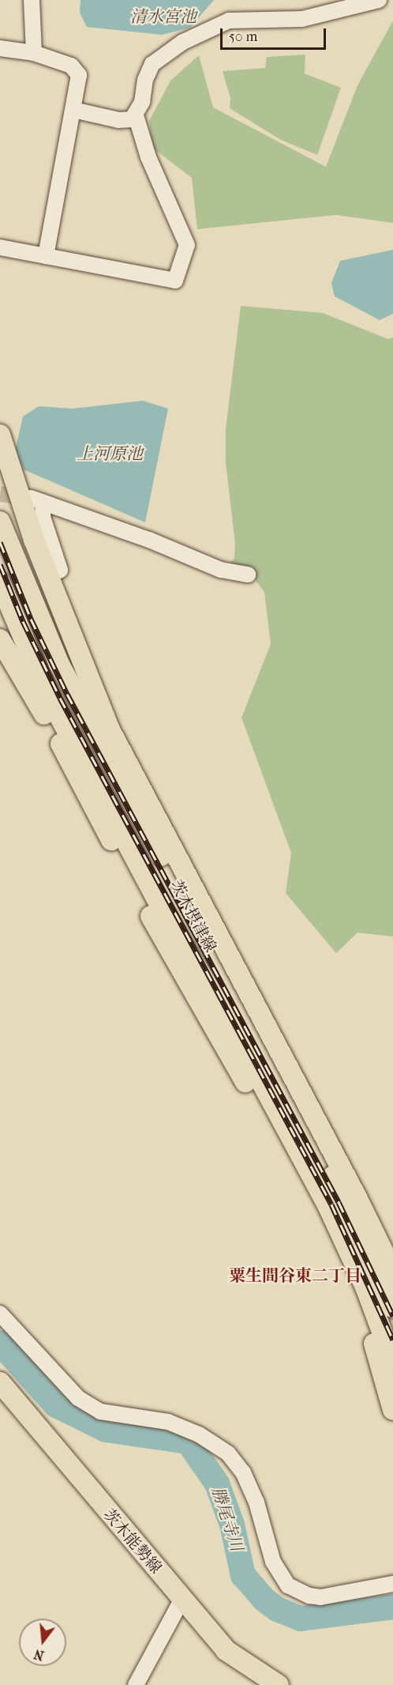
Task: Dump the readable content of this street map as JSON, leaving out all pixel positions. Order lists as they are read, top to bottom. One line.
{"streets":{"main road":["茨木摂津線","茨木能勢線"]},"districts":["粟生間谷東二丁目"],"water":["清水宮池","上河原池","勝尾寺川"],"scale_bar":"50 m","north":"bottom"}
